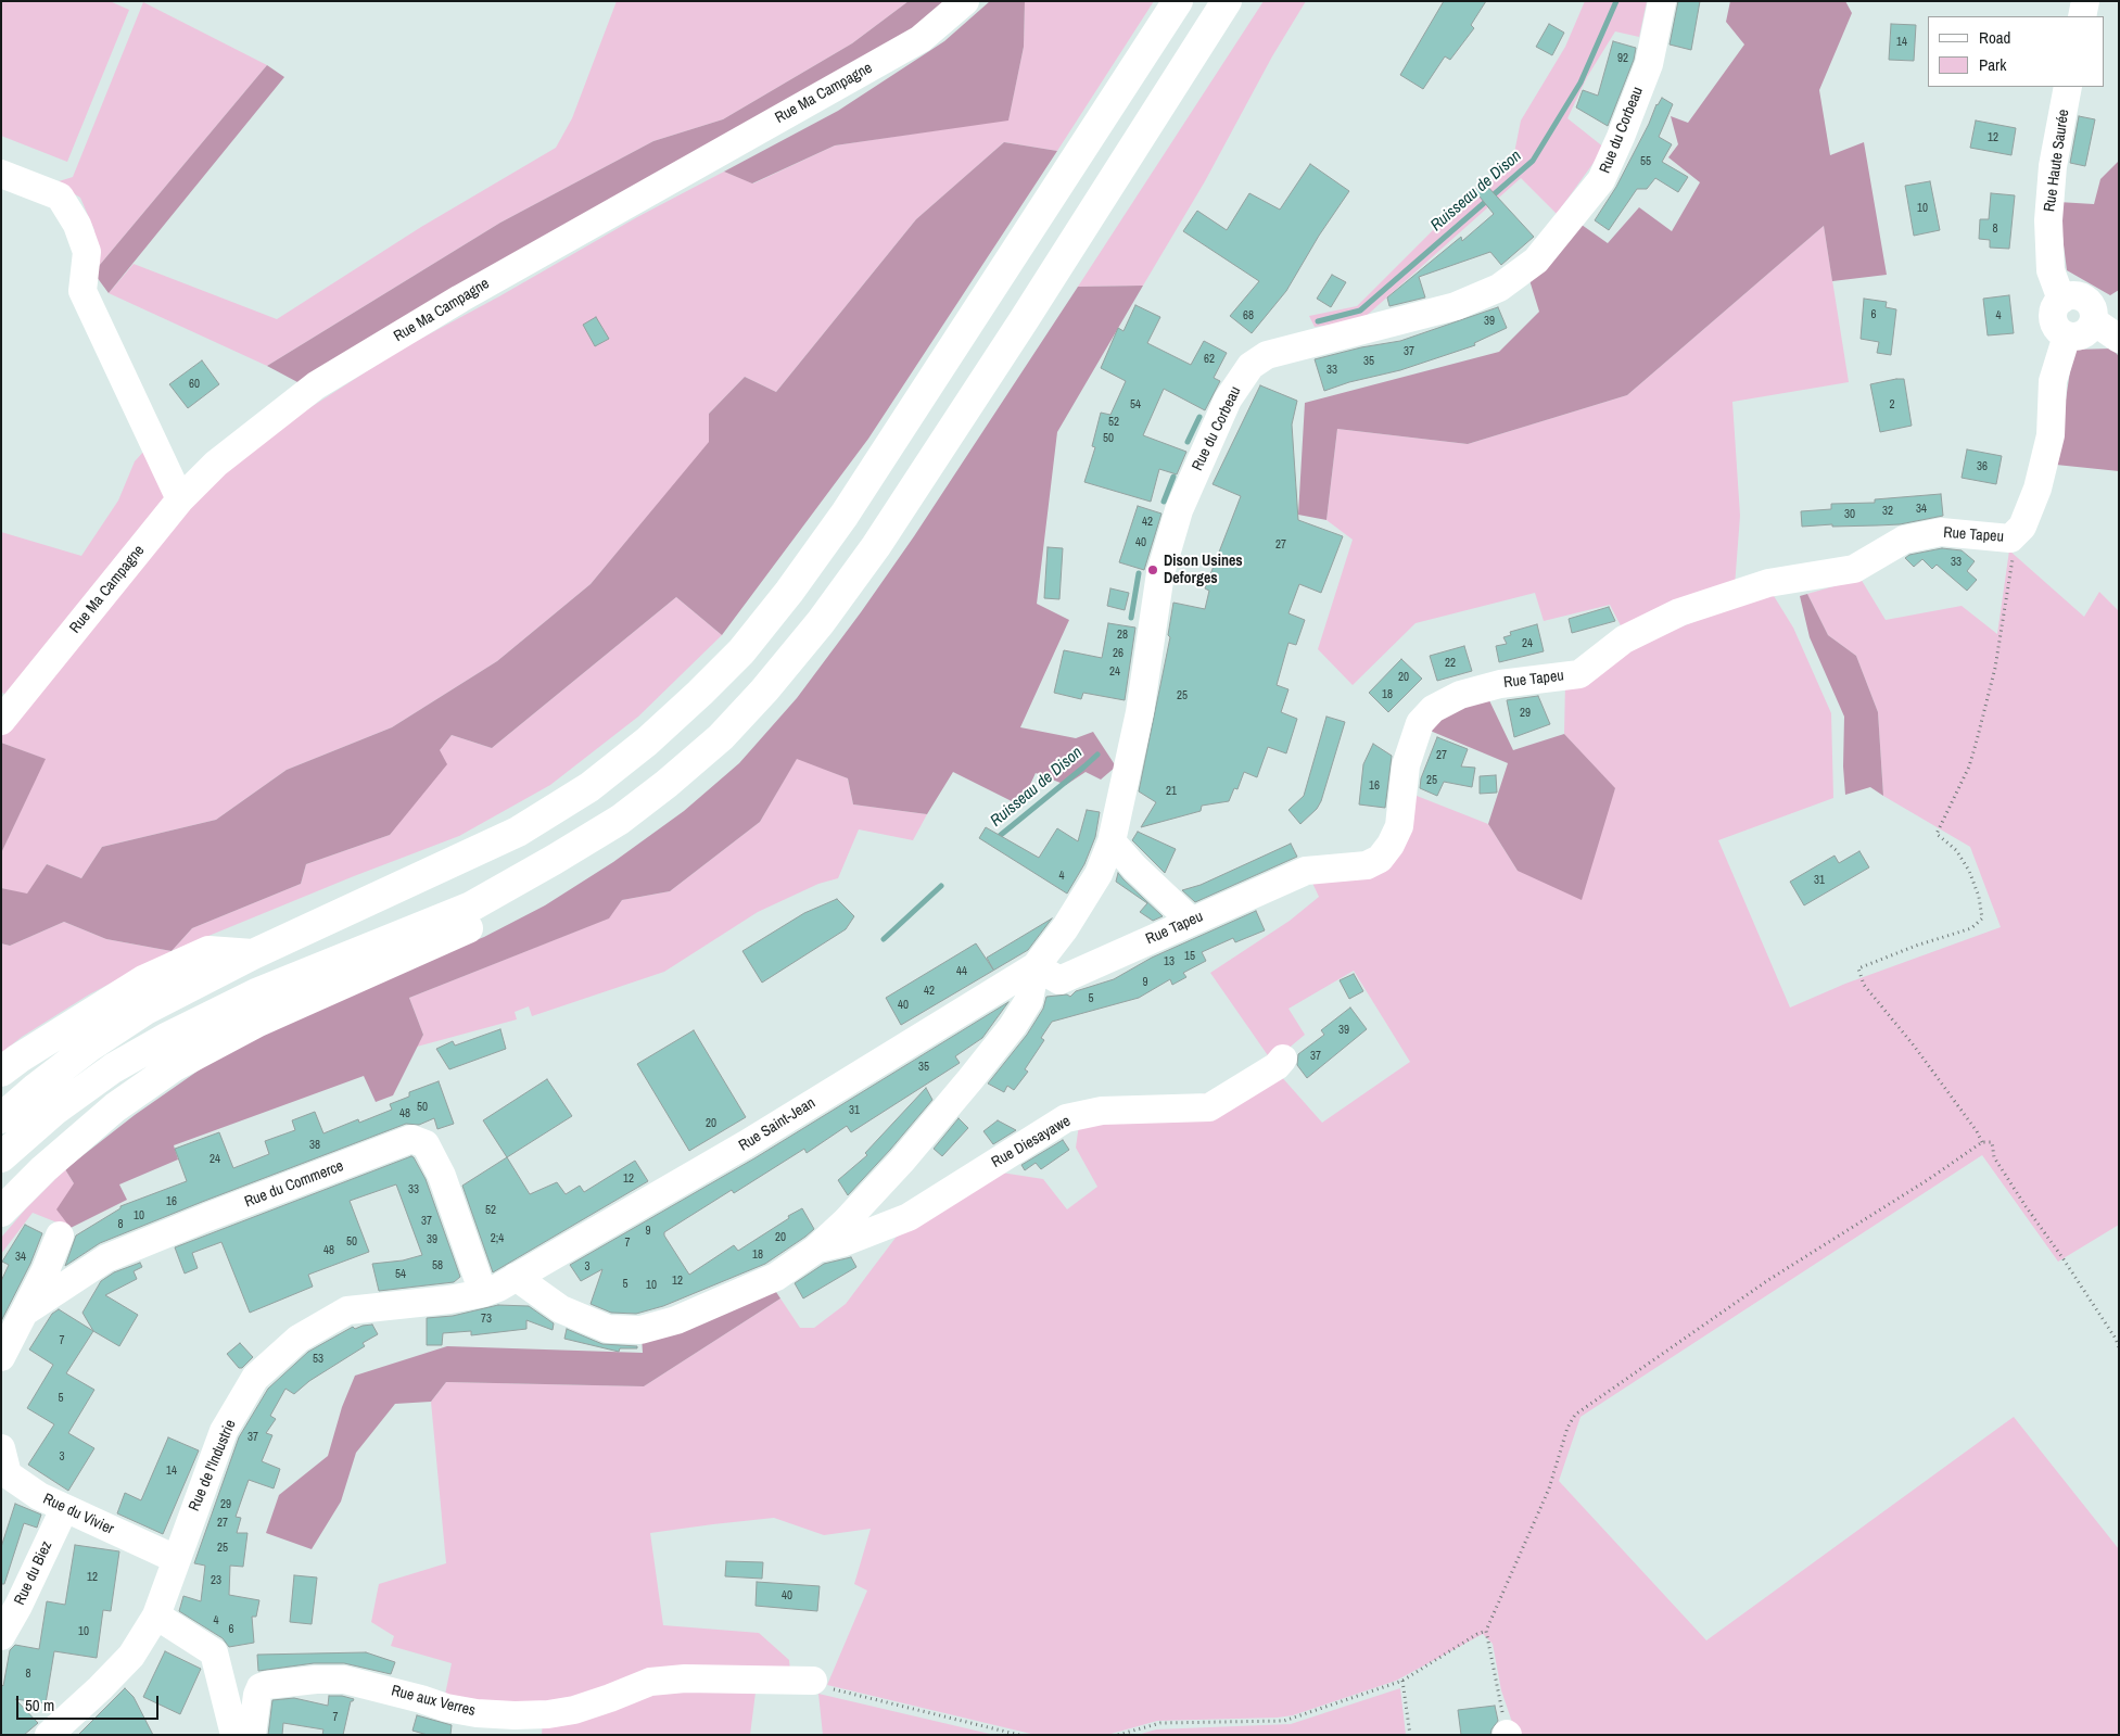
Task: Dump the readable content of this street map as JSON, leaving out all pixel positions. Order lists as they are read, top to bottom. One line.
{"streets":{"street":["Rue Ma Campagne","Rue du Corbeau","Rue Haute Saurée","Rue Tapeu","Rue Saint-Jean","Rue Diesayawe","Rue du Commerce","Rue de l'Industrie","Rue du Vivier","Rue du Biez","Rue aux Verres"]},"crossings":[["Rue du Corbeau","Rue Tapeu"],["Rue du Corbeau","Rue Saint-Jean"],["Rue du Corbeau","Rue Diesayawe"],["Rue Haute Saurée","Rue Tapeu"],["Rue Tapeu","Rue Saint-Jean"],["Rue Tapeu","Rue Diesayawe"],["Rue Saint-Jean","Rue Diesayawe"],["Rue Saint-Jean","Rue de l'Industrie"],["Rue Diesayawe","Rue de l'Industrie"],["Rue du Commerce","Rue de l'Industrie"],["Rue de l'Industrie","Rue du Vivier"],["Rue du Vivier","Rue du Biez"]],"water":["Ruisseau de Dison"],"places":["Dison Usines Deforges"],"house_numbers":["14","92","12","55","10","8","6","68","4","39","37","62","35","33","60","54","2","52","50","36","34","32","30","42","40","27","33","28","24","26","22","24","20","18","25","29","27","25","16","21","4","31","15","13","44","9","42","5","40","39","37","35","50","31","48","20","38","24","12","33","16","52","10","37","8","9","20","2;4","39","50","7","48","18","34","58","3","54","12","5","10","73","7","53","5","37","3","14","29","27","25","12","23","40","4","6","10","8","7"],"legend":["Road","Park"],"scale_bar":"50 m"}
